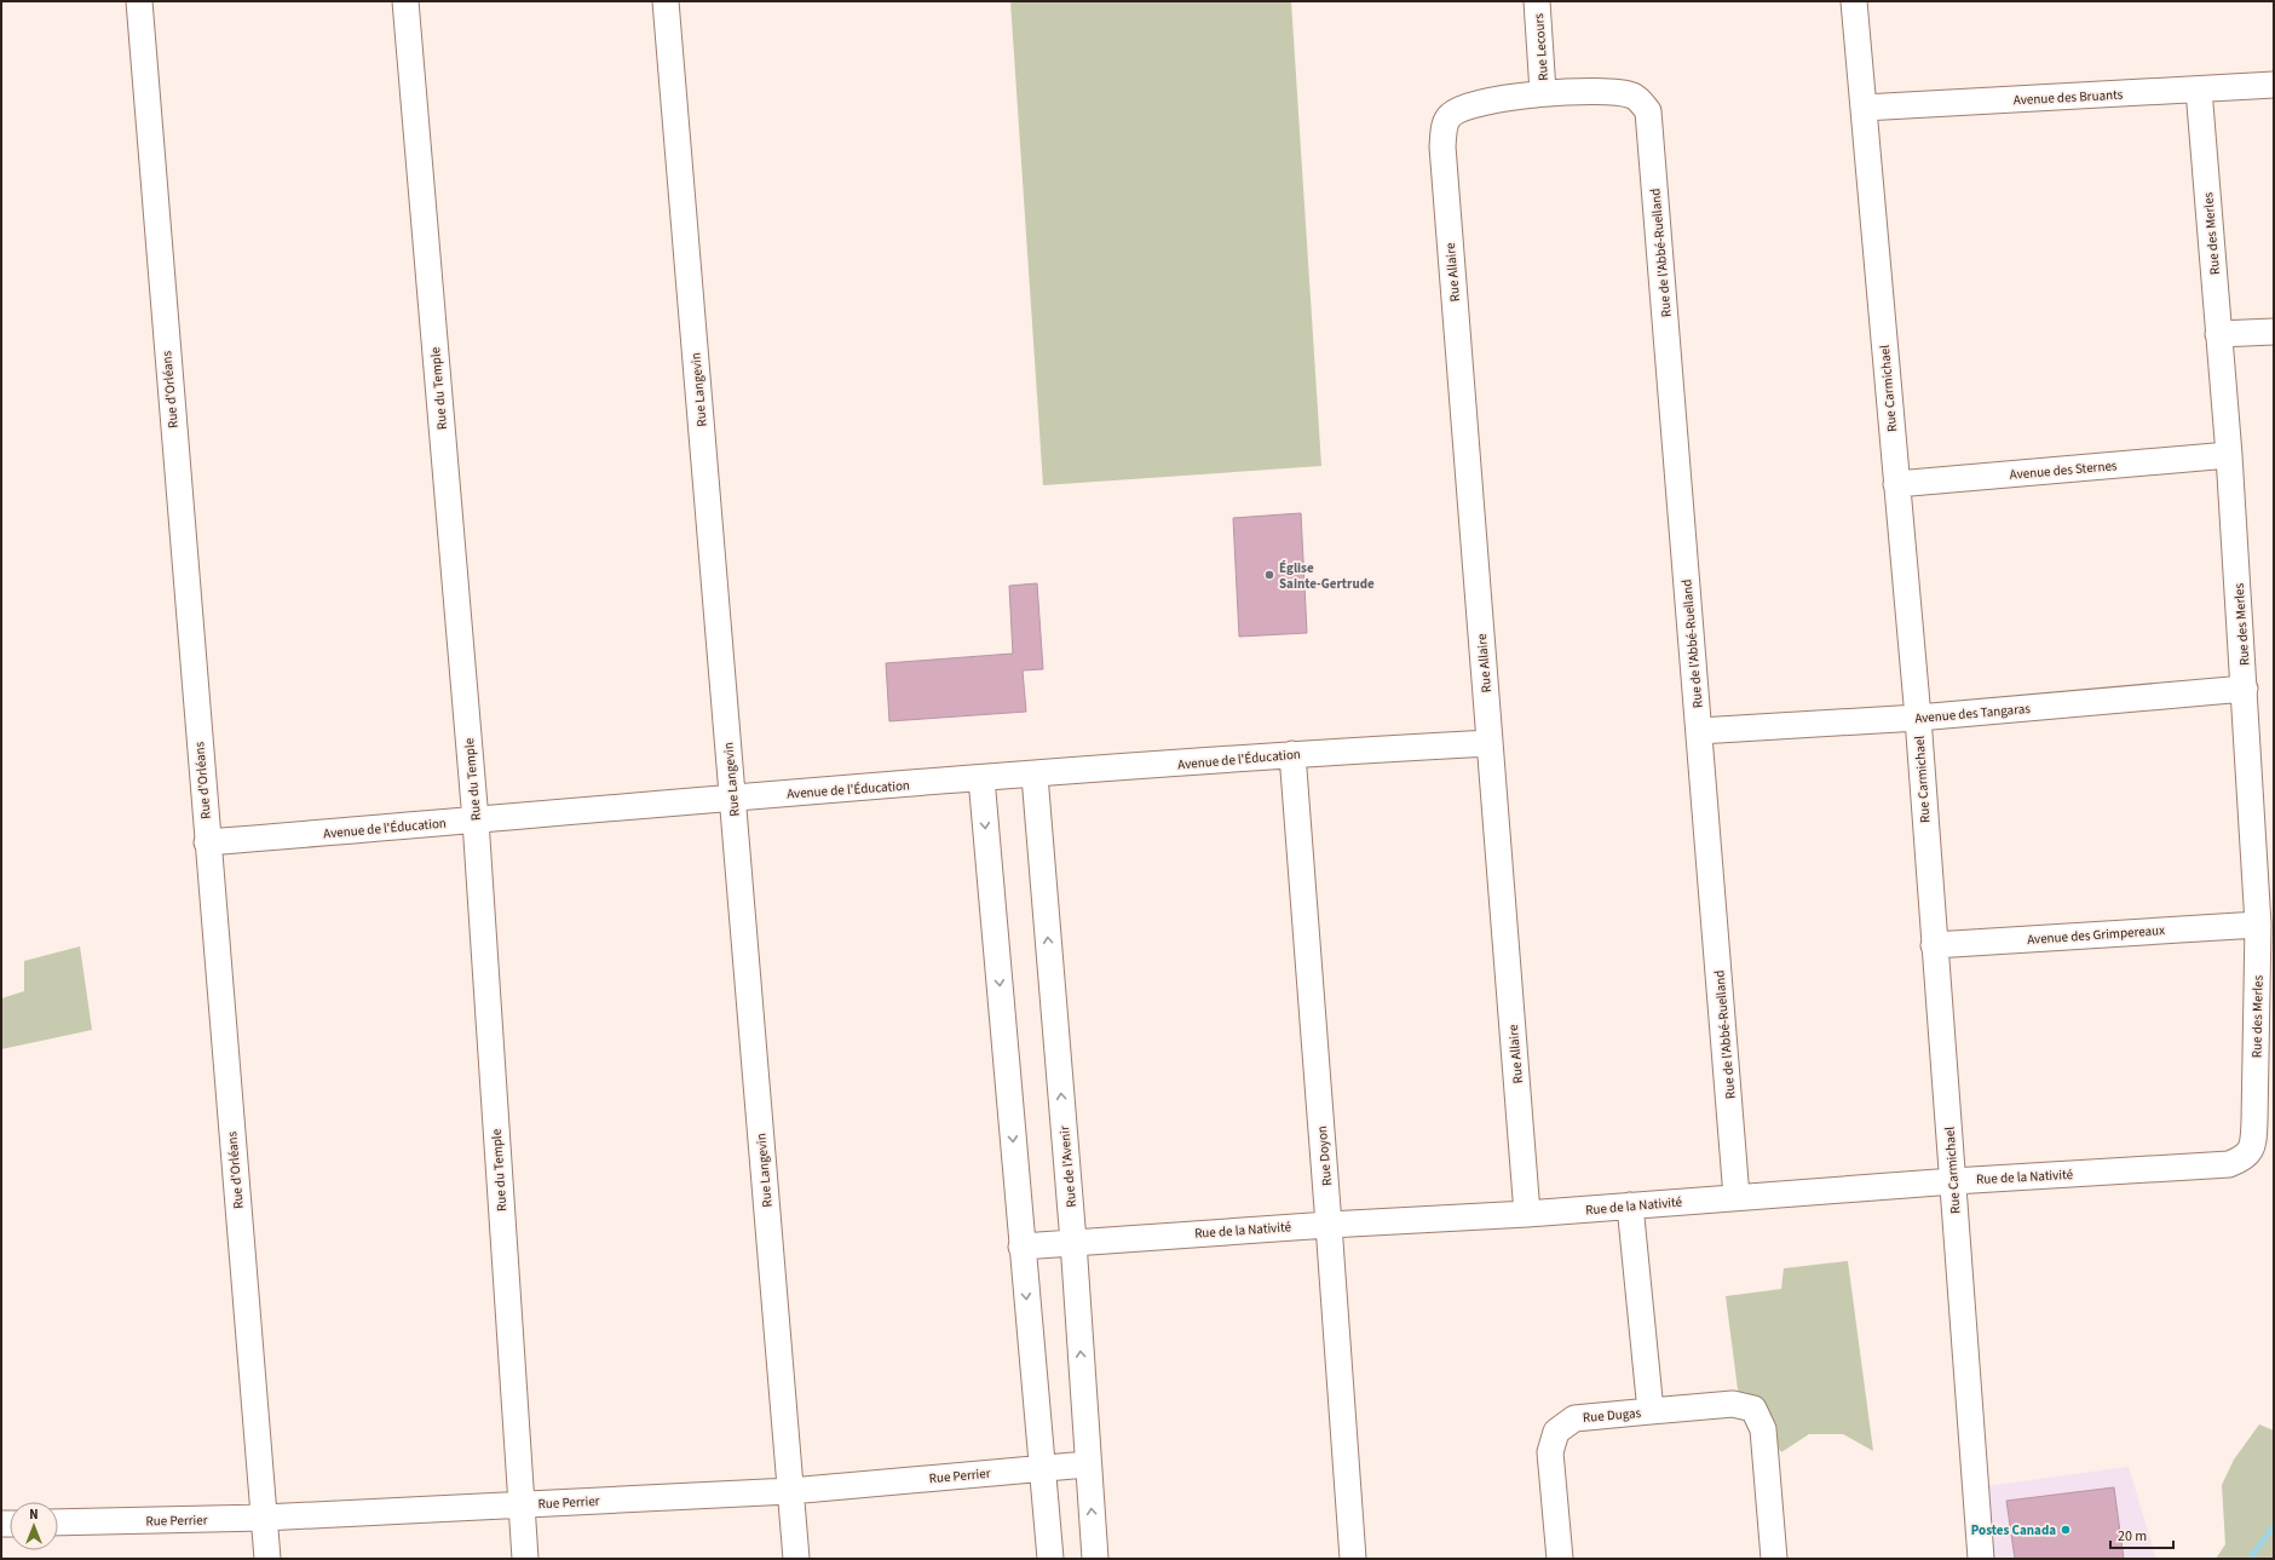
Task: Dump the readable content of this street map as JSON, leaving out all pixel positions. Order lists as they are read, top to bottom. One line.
{"streets":{"street":["Rue Lecours","Avenue des Bruants","Rue des Merles","Rue de l'Abbé-Ruelland","Rue Allaire","Rue du Temple","Rue Carmichael","Rue d'Orléans","Rue Langevin","Avenue des Sternes","Avenue des Tangaras","Avenue de l'Éducation","Avenue des Grimpereaux","Rue Doyon","Rue de l'Avenir","Rue de la Nativité","Rue Dugas","Rue Perrier"]},"crossings":[["Rue Lecours","Rue de l'Abbé-Ruelland"],["Rue Lecours","Rue Allaire"],["Avenue des Bruants","Rue des Merles"],["Avenue des Bruants","Rue Carmichael"],["Rue des Merles","Avenue des Sternes"],["Rue des Merles","Avenue des Tangaras"],["Rue des Merles","Avenue des Grimpereaux"],["Rue des Merles","Rue de la Nativité"],["Rue de l'Abbé-Ruelland","Rue Allaire"],["Rue de l'Abbé-Ruelland","Avenue des Tangaras"],["Rue de l'Abbé-Ruelland","Rue de la Nativité"],["Rue Allaire","Avenue de l'Éducation"],["Rue Allaire","Rue de la Nativité"],["Rue du Temple","Avenue de l'Éducation"],["Rue du Temple","Rue Perrier"],["Rue Carmichael","Avenue des Sternes"],["Rue Carmichael","Avenue des Tangaras"],["Rue Carmichael","Avenue des Grimpereaux"],["Rue Carmichael","Rue de la Nativité"],["Rue d'Orléans","Avenue de l'Éducation"],["Rue d'Orléans","Rue Perrier"],["Rue Langevin","Avenue de l'Éducation"],["Rue Langevin","Rue Perrier"],["Avenue de l'Éducation","Rue Doyon"],["Avenue de l'Éducation","Rue de l'Avenir"],["Rue Doyon","Rue de la Nativité"],["Rue de l'Avenir","Rue de la Nativité"],["Rue de l'Avenir","Rue Perrier"],["Rue de la Nativité","Rue Dugas"]],"places":["Église Sainte-Gertrude","Postes Canada"],"scale_bar":"20 m","north":"top"}
